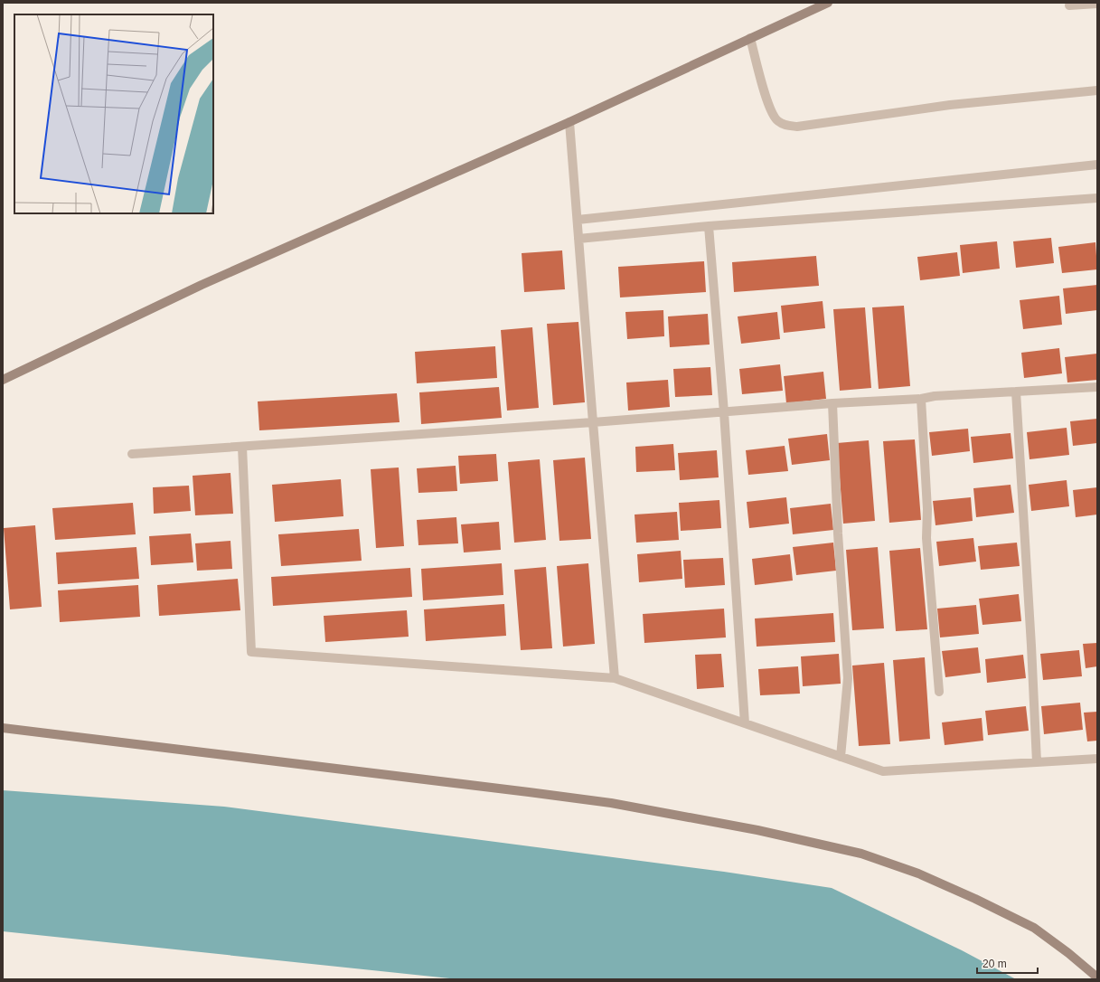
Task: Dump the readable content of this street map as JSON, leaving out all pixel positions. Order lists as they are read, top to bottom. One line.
{"scale_bar":"20 m"}
